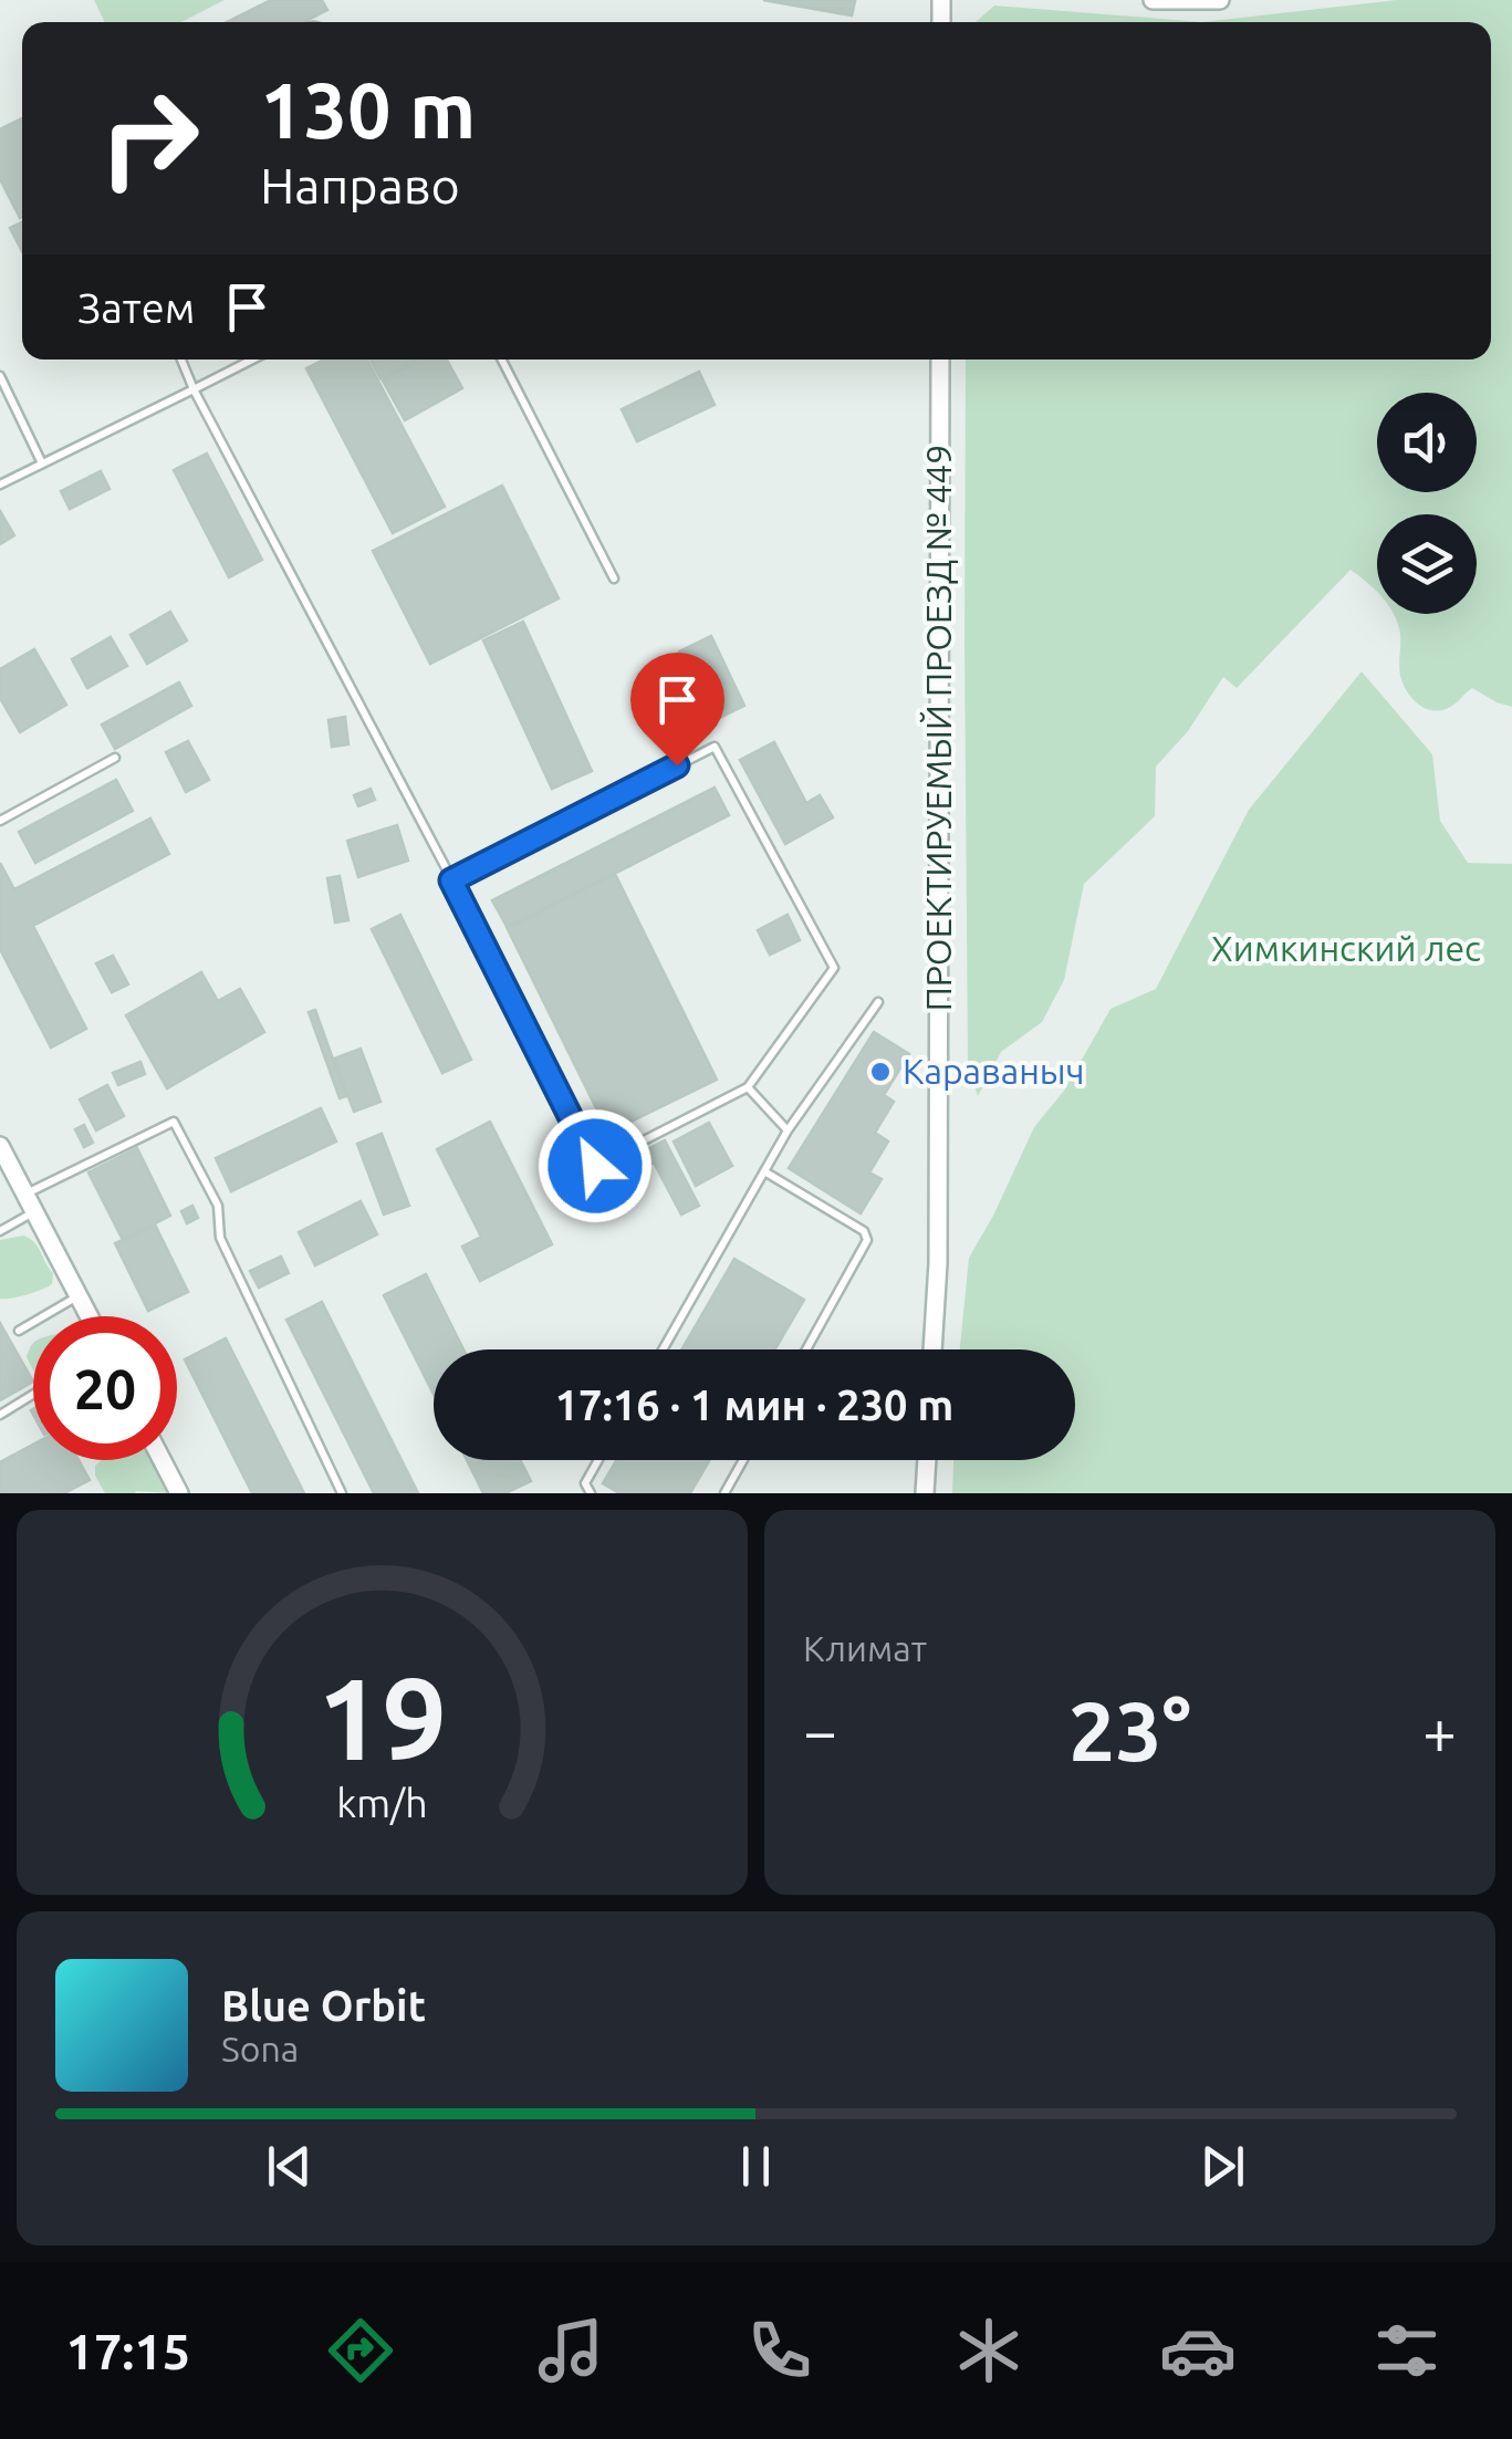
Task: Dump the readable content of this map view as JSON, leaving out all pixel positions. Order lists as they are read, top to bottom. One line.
{"streets":{"street":["ПРОЕКТИРУЕМЫЙ ПРОЕЗД № 449"]},"parks":["Химкинский лес"],"places":["Караваныч"],"page":{"turn":["130 m","Направо"],"then":"Затем","limit":"20","trip":"17:16 · 1 мин · 230 m","tile":"Климат","heat":["−","23°","+"],"song":["Blue Orbit","Sona"],"tabs":"17:15","gauge":["19","km/h"]}}
